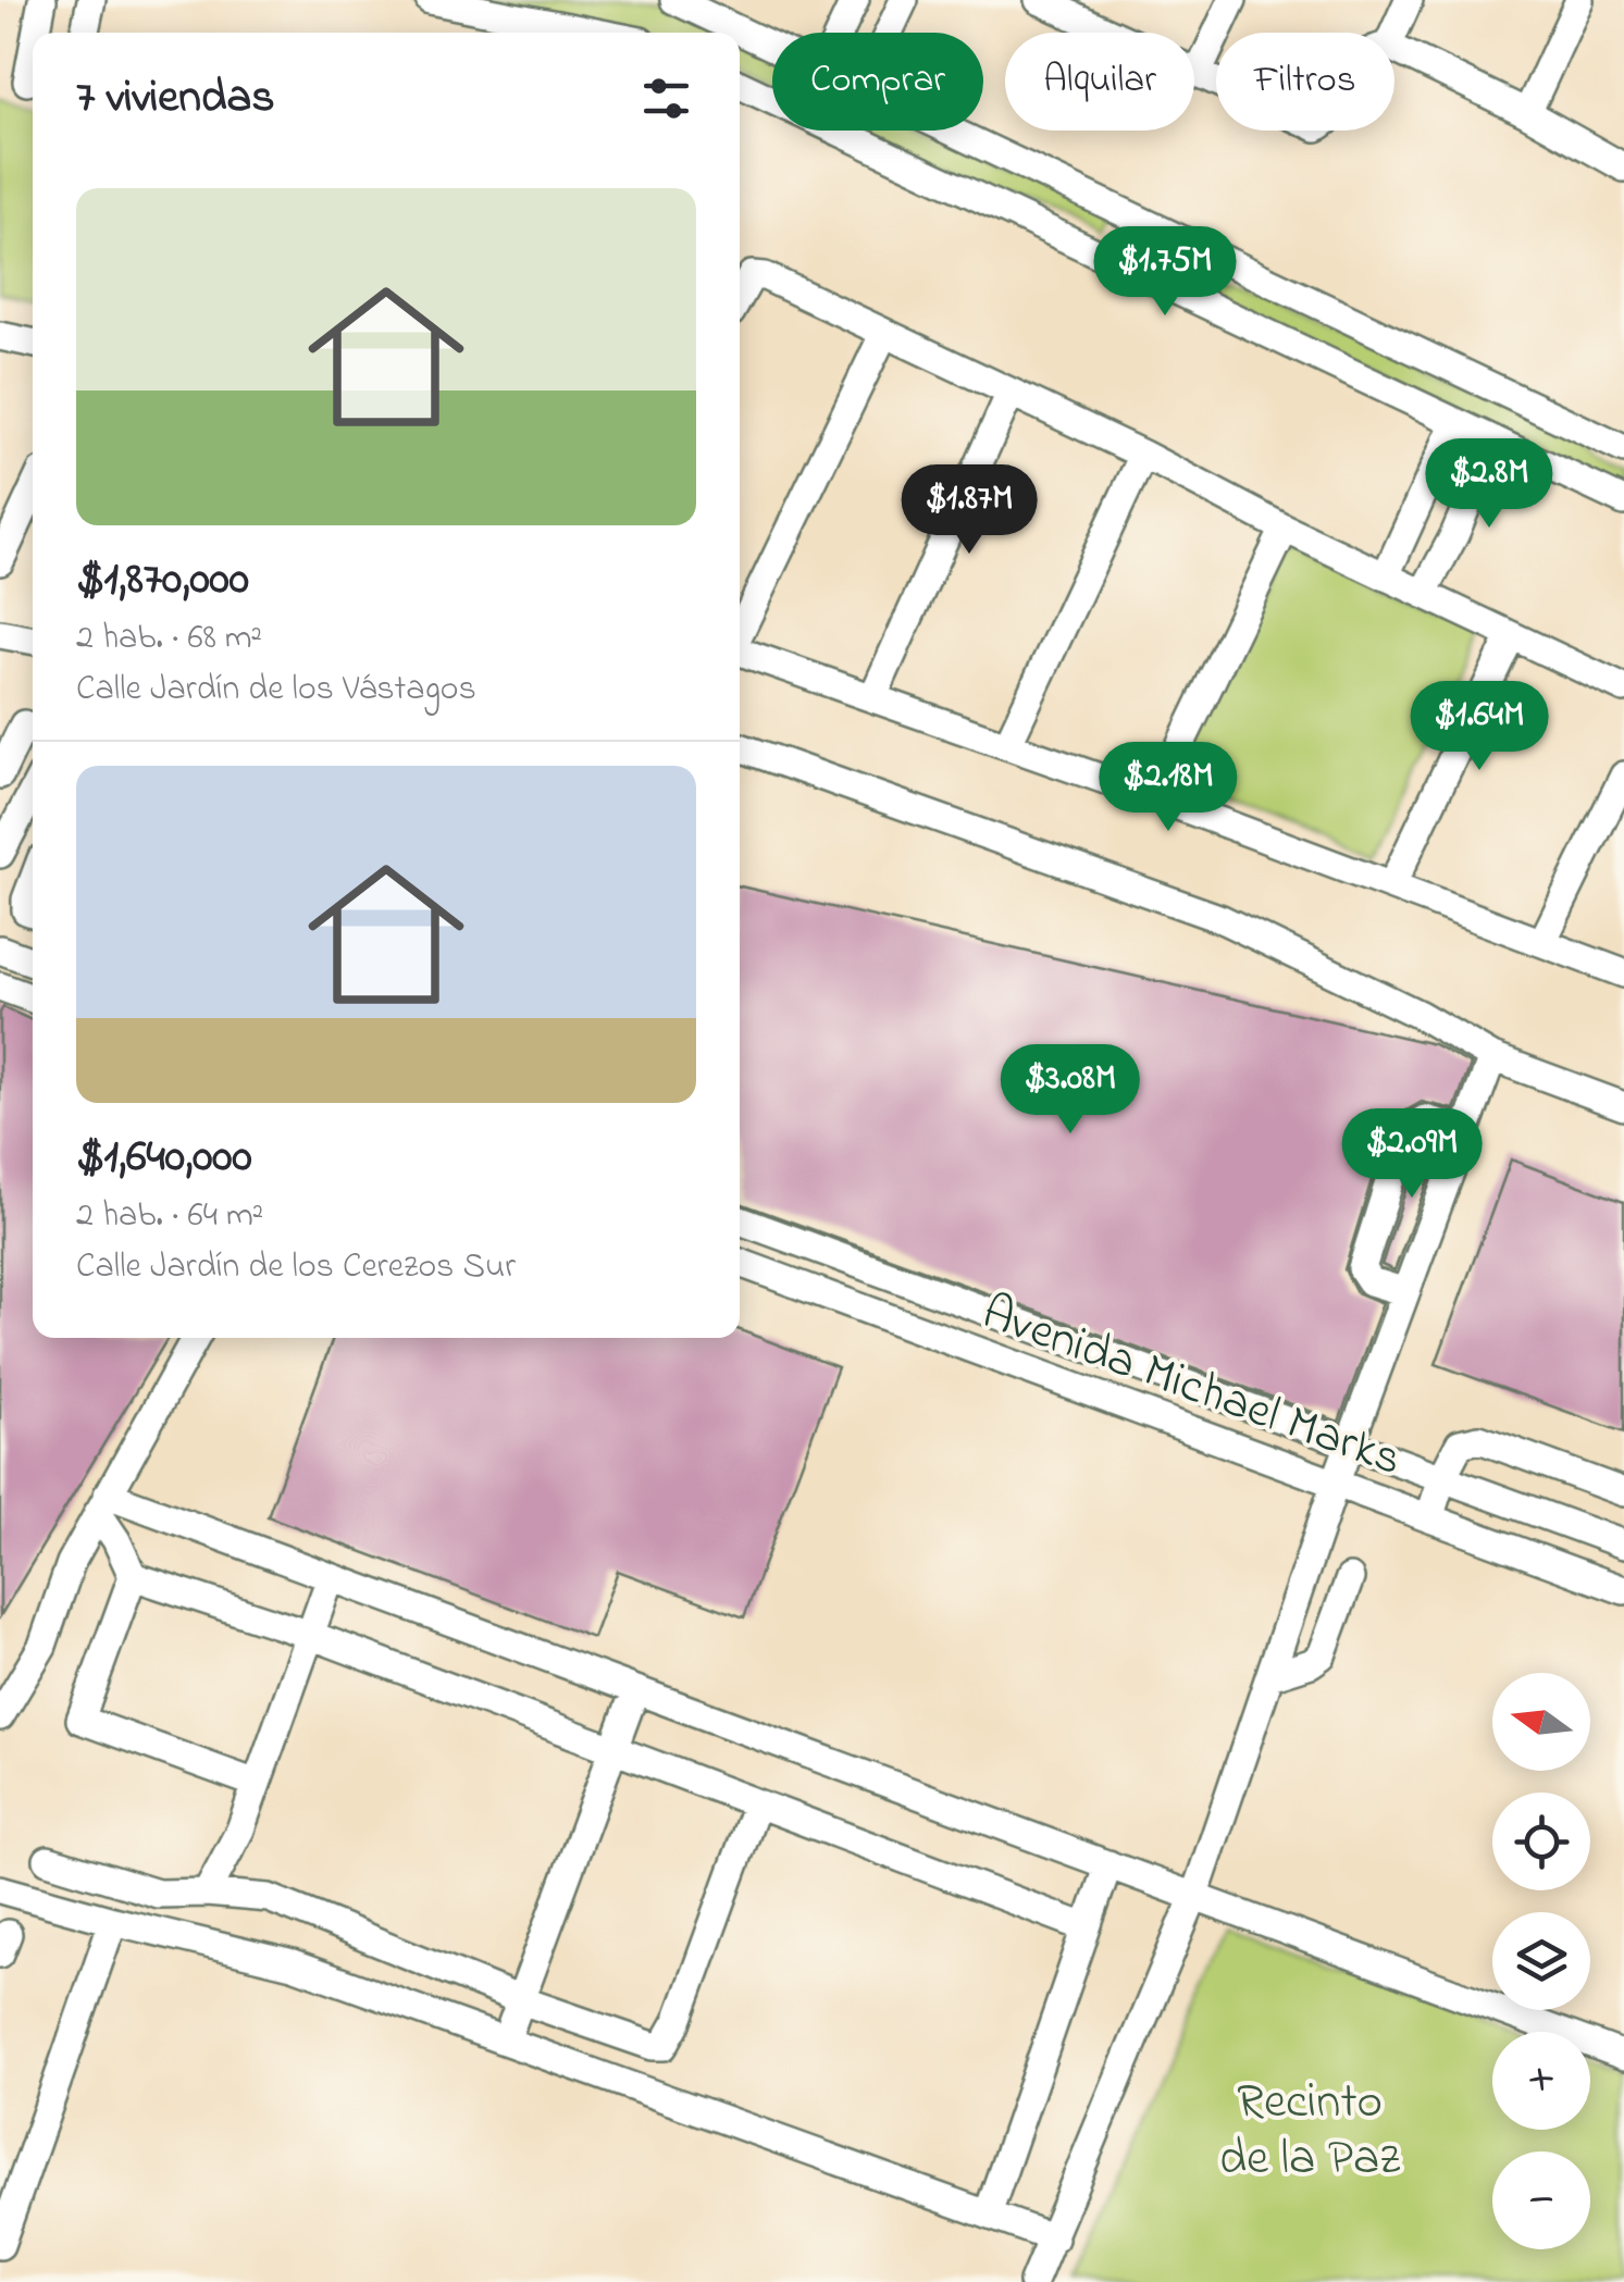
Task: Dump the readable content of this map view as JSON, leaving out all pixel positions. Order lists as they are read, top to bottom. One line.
{"streets":{"street":["Avenida Michael Marks"]},"parks":["Recinto de la Paz"],"north":"left","page":{"chip":["Comprar","Alquilar","Filtros"],"heading":"7 viviendas","list":[{"name":"$1,870,000","note":"2 hab. · 68 m² · Calle Jardín de los Vástagos"},{"name":"$1,640,000","note":"2 hab. · 64 m² · Calle Jardín de los Cerezos Sur"}],"price":["$1.75M","$2.8M","$1.87M","$1.64M","$2.18M","$3.08M","$2.09M"],"map_buttons":["+","−"]}}
